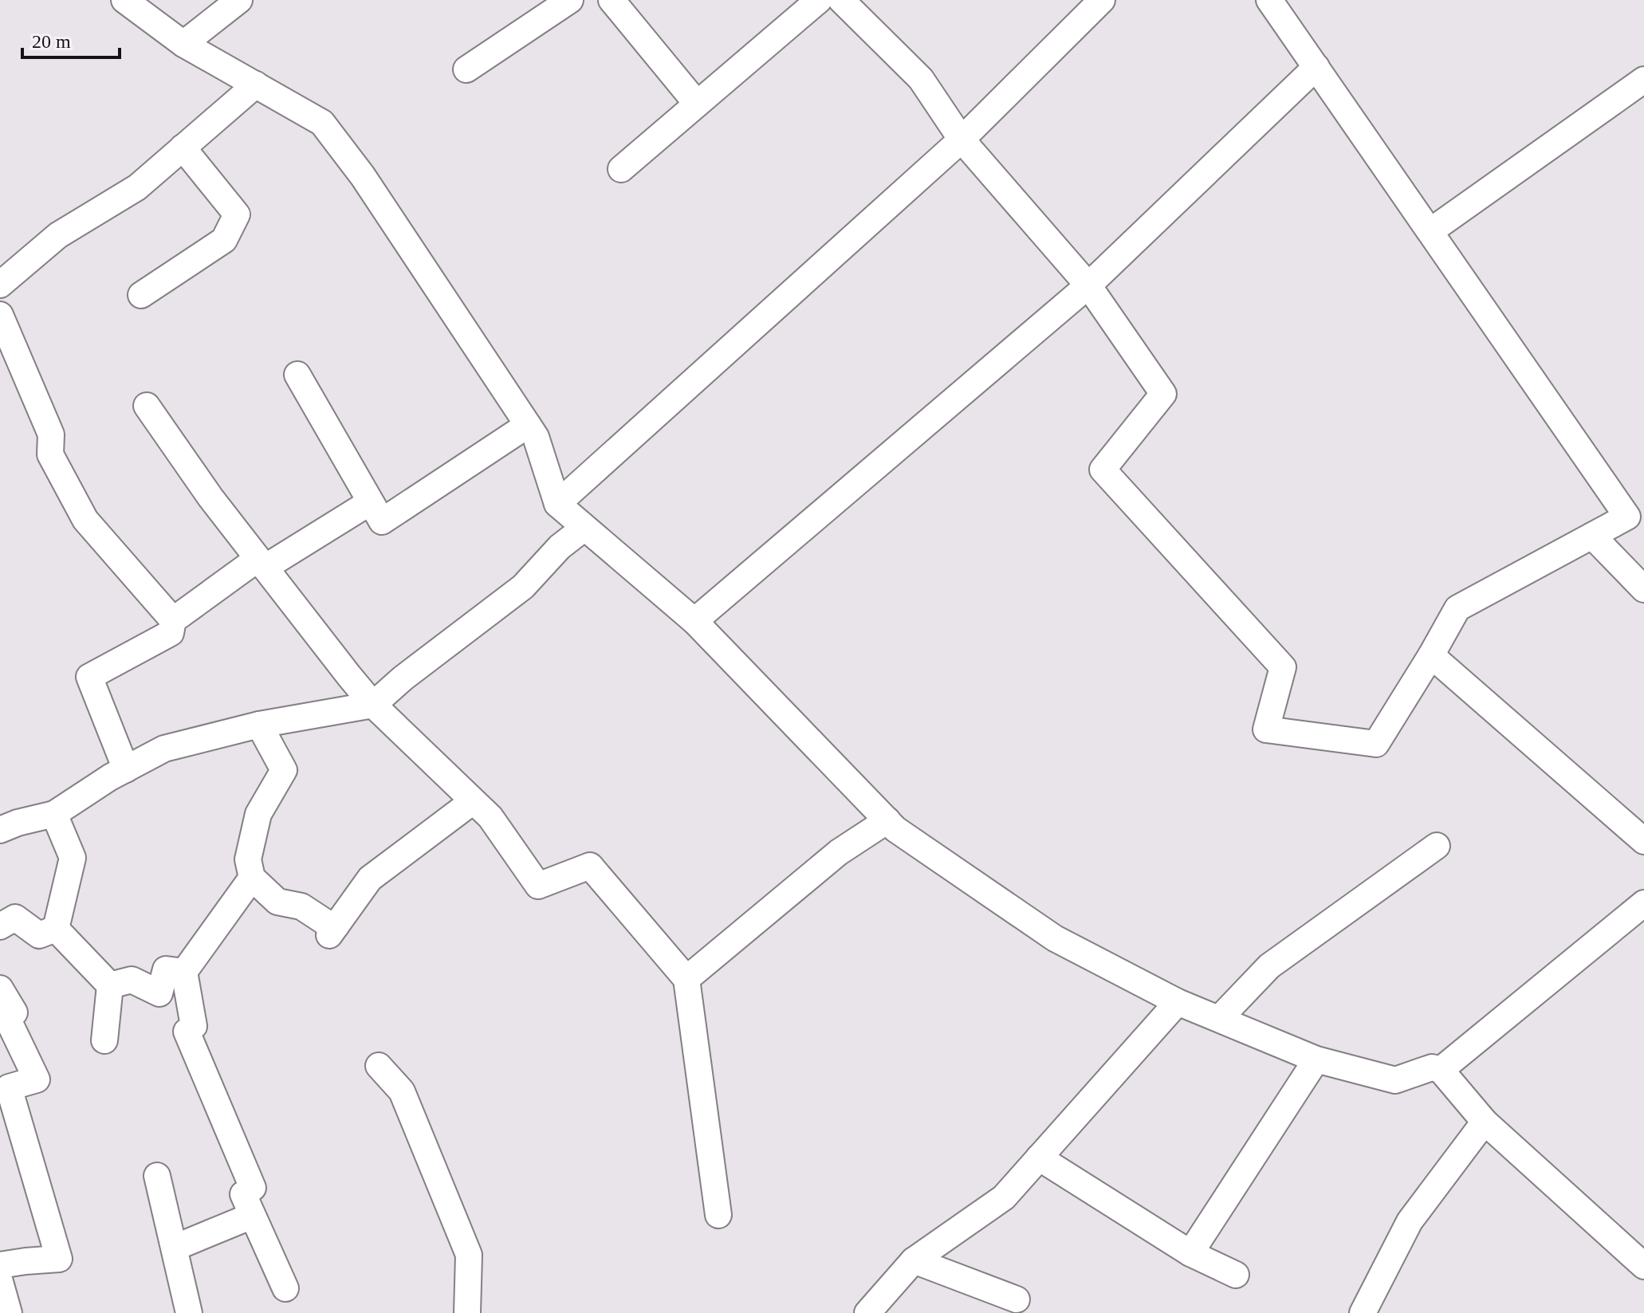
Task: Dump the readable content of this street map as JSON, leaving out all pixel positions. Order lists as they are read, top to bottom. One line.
{"scale_bar":"20 m"}
